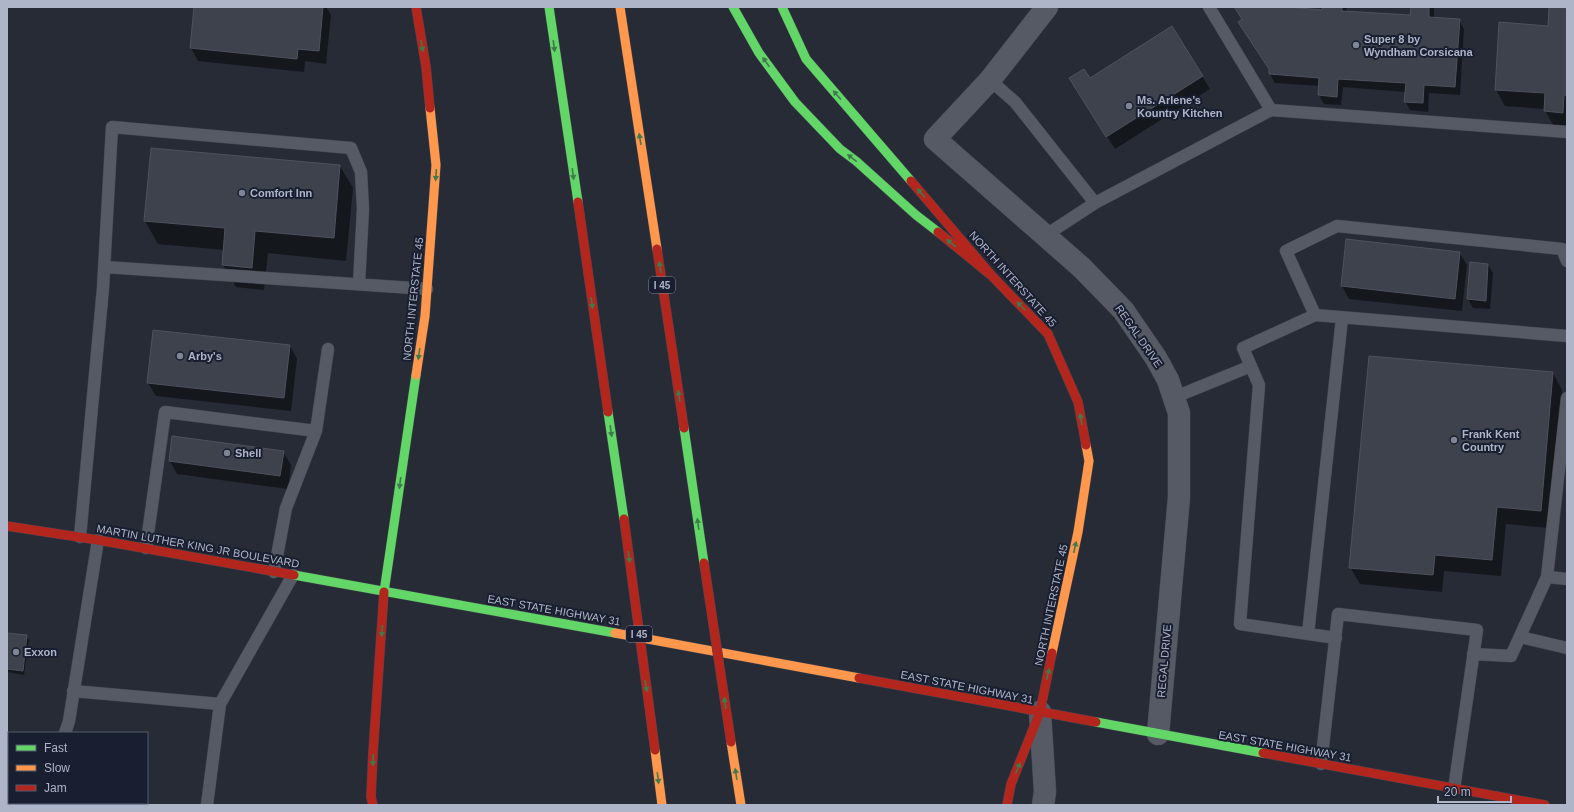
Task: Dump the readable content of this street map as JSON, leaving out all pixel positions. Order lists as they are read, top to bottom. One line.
{"streets":{"main road":["NORTH INTERSTATE 45","I 45","MARTIN LUTHER KING JR BOULEVARD","EAST STATE HIGHWAY 31"],"street":["REGAL DRIVE"]},"crossings":[["NORTH INTERSTATE 45","MARTIN LUTHER KING JR BOULEVARD"],["NORTH INTERSTATE 45","EAST STATE HIGHWAY 31"],["REGAL DRIVE","EAST STATE HIGHWAY 31"],["MARTIN LUTHER KING JR BOULEVARD","EAST STATE HIGHWAY 31"]],"places":["Super 8 by Wyndham Corsicana","Ms. Arlene’s Kountry Kitchen","Comfort Inn","Arby's","Frank Kent Country","Shell","Exxon"],"legend":["Fast","Slow","Jam"],"scale_bar":"20 m"}
